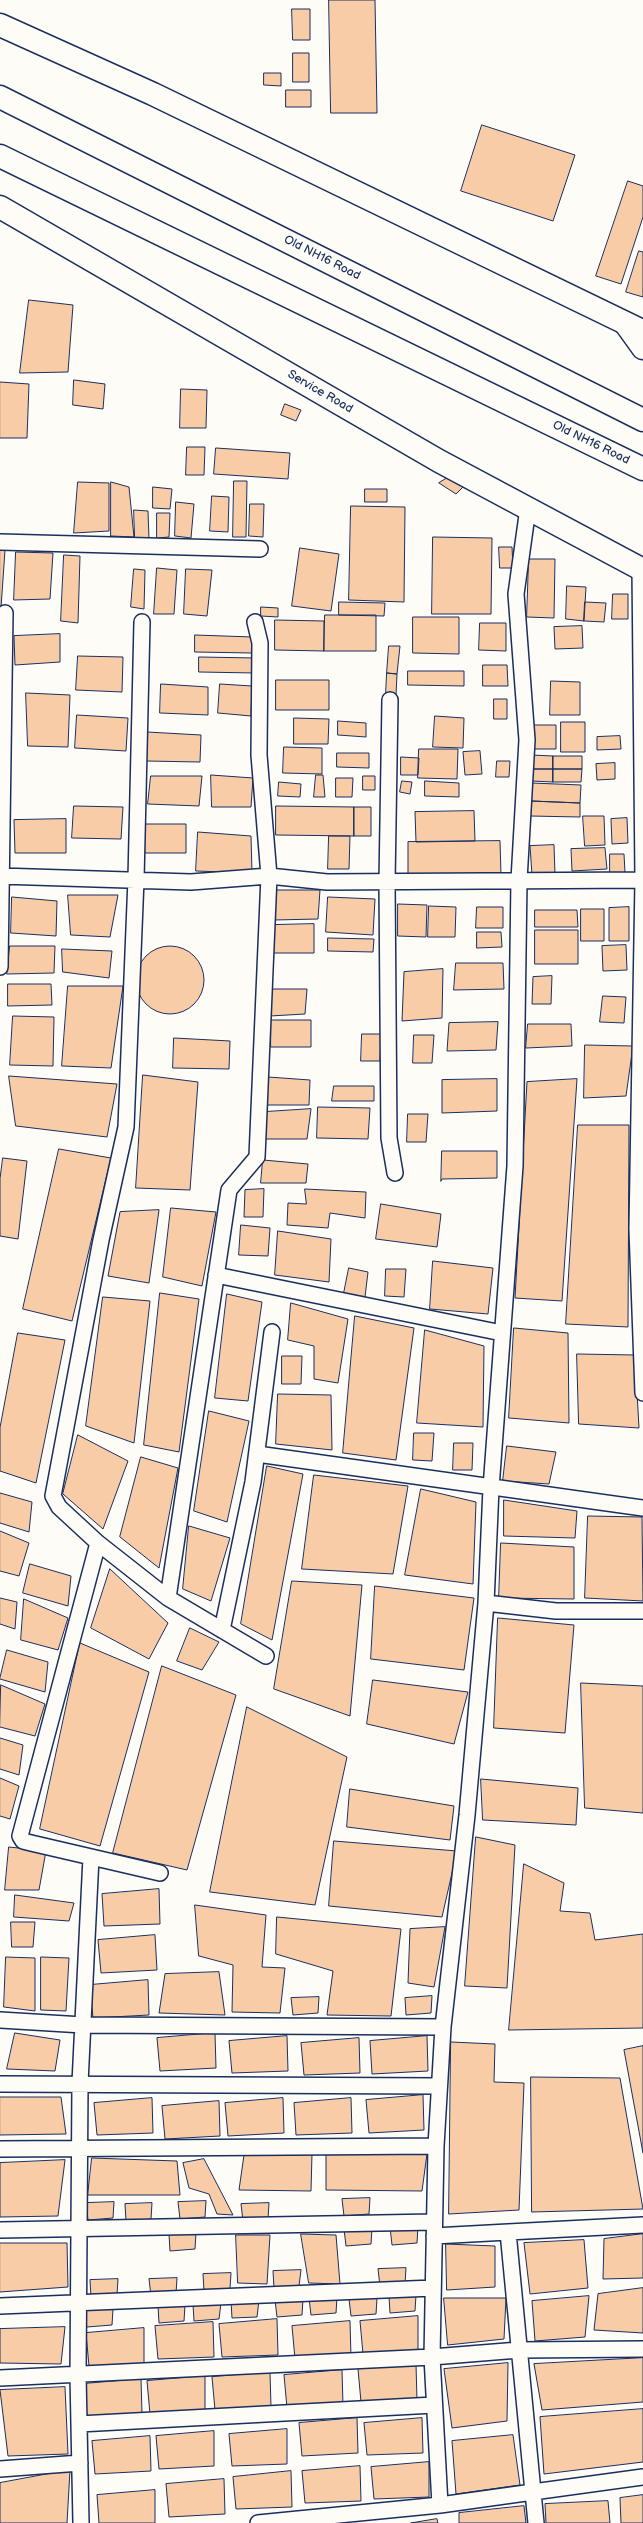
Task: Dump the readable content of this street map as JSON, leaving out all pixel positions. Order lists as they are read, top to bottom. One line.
{"streets":{"main road":["Old NH16 Road","Service Road"]}}
